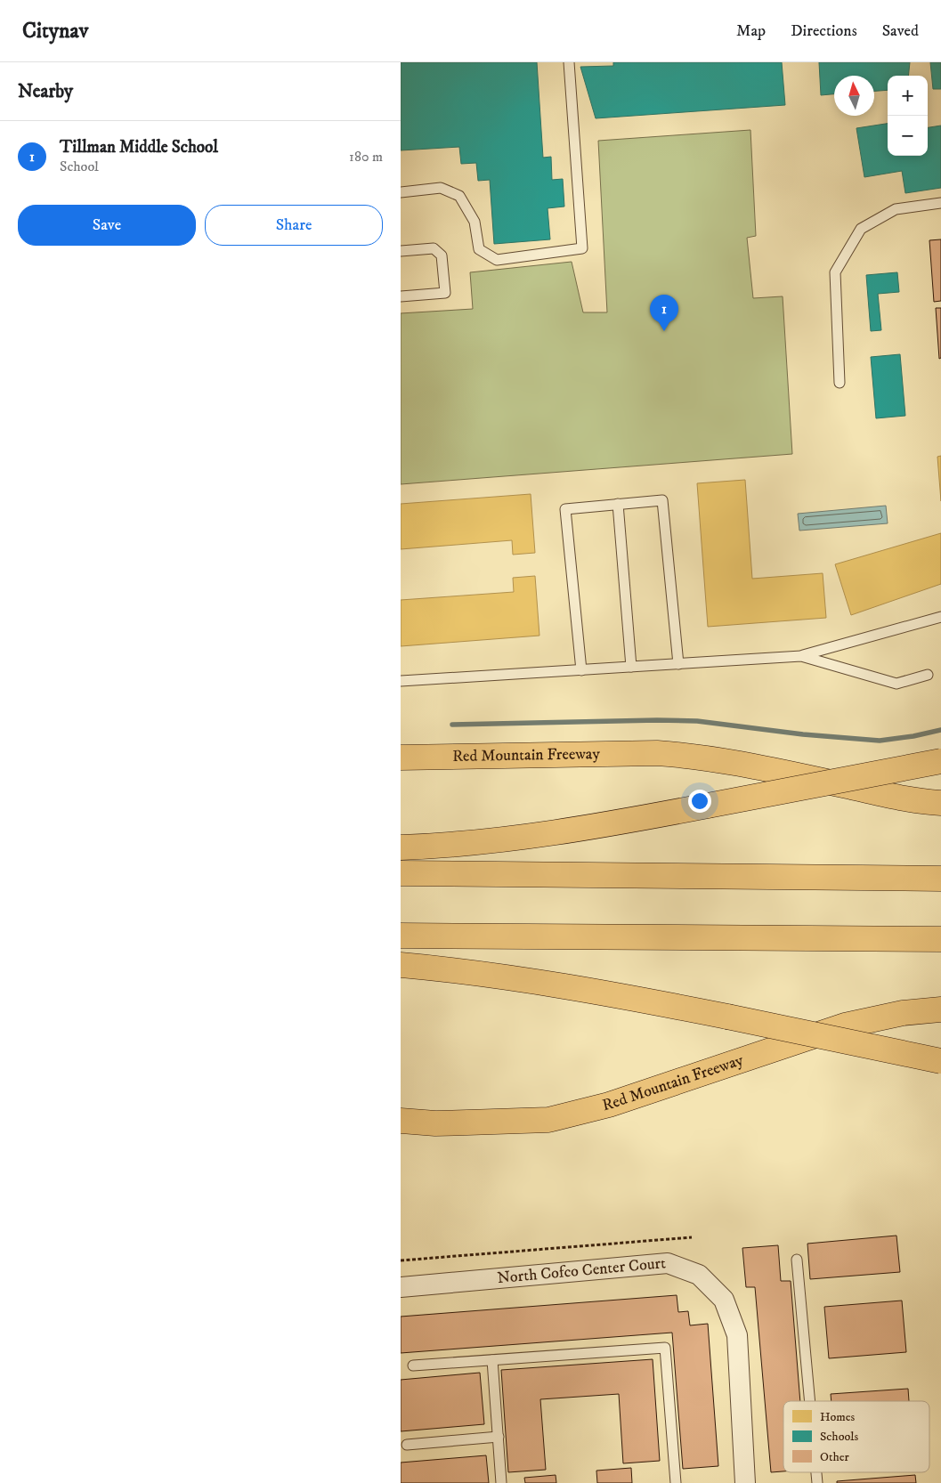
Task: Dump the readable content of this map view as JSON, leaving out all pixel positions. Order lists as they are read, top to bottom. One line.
{"streets":{"main road":["Red Mountain Freeway"],"street":["North Cofco Center Court"]},"legend":["Homes","Schools","Other"],"north":"top","page":{"header":"Citynav","nav":["Map","Directions","Saved"],"heading":"Nearby","map_buttons":["+","−"],"list":[{"mark":"1","name":"Tillman Middle School","note":"School","value":"180 m"}],"buttons":["Save","Share"],"pins":"1"}}
